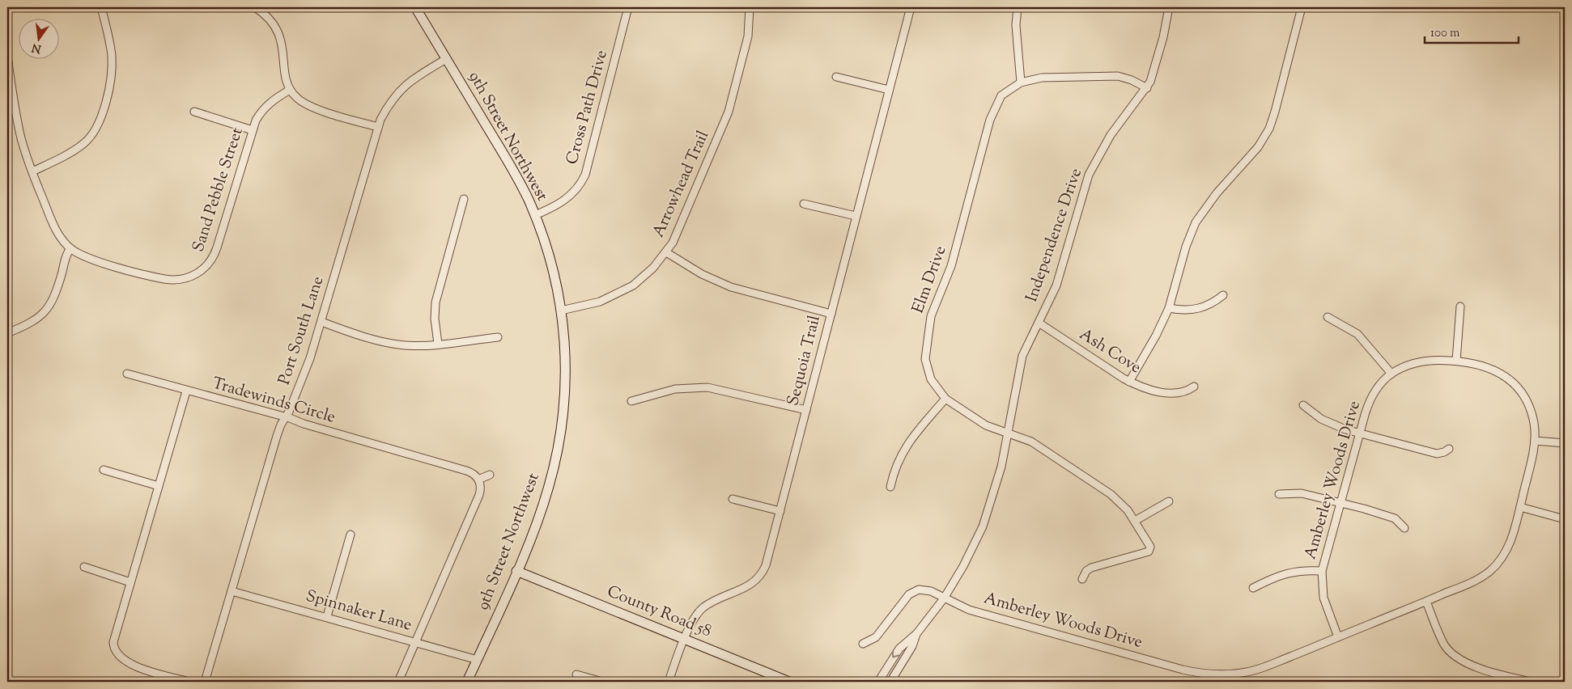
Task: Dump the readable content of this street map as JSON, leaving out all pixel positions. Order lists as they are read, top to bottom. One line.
{"streets":{"street":["Cross Path Drive","9th Street Northwest","Arrowhead Trail","Sand Pebble Street","Independence Drive","Elm Drive","Port South Lane","Ash Cove","Sequoia Trail","Tradewinds Circle","Amberley Woods Drive","Spinnaker Lane","County Road 58"]},"crossings":[["Cross Path Drive","9th Street Northwest"],["9th Street Northwest","Arrowhead Trail"],["9th Street Northwest","Port South Lane"],["9th Street Northwest","Spinnaker Lane"],["9th Street Northwest","County Road 58"],["Independence Drive","Elm Drive"],["Independence Drive","Ash Cove"],["Independence Drive","Amberley Woods Drive"],["Port South Lane","Tradewinds Circle"],["Port South Lane","Spinnaker Lane"],["Sequoia Trail","County Road 58"]],"scale_bar":"100 m","north":"bottom"}
